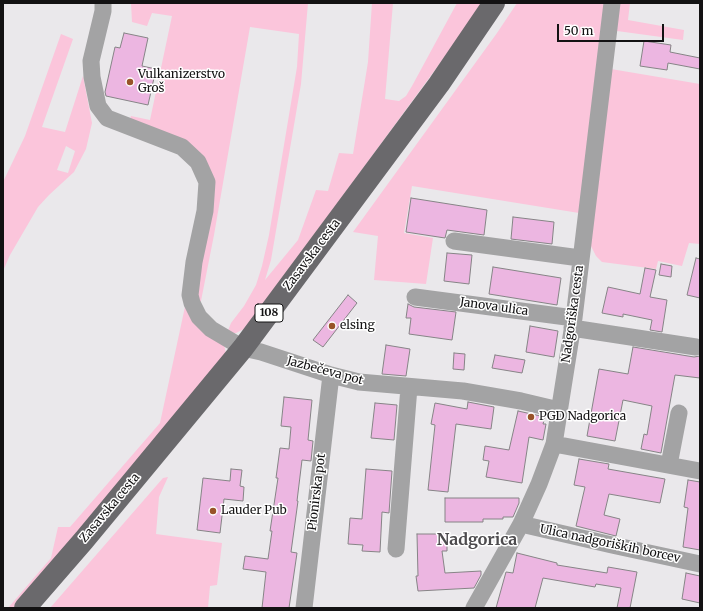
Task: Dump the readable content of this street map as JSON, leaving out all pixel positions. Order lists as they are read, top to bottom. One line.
{"streets":{"main road":["Zasavska cesta","108"],"street":["Janova ulica","Nadgoriška cesta","Jazbečeva pot","Pionirska pot","Ulica nadgoriških borcev"]},"crossings":[["Zasavska cesta","Jazbečeva pot"],["Janova ulica","Nadgoriška cesta"],["Nadgoriška cesta","Jazbečeva pot"],["Nadgoriška cesta","Ulica nadgoriških borcev"],["Jazbečeva pot","Pionirska pot"]],"districts":["Nadgorica"],"places":["Vulkanizerstvo Groš","elsing","PGD Nadgorica","Lauder Pub"],"scale_bar":"50 m"}
